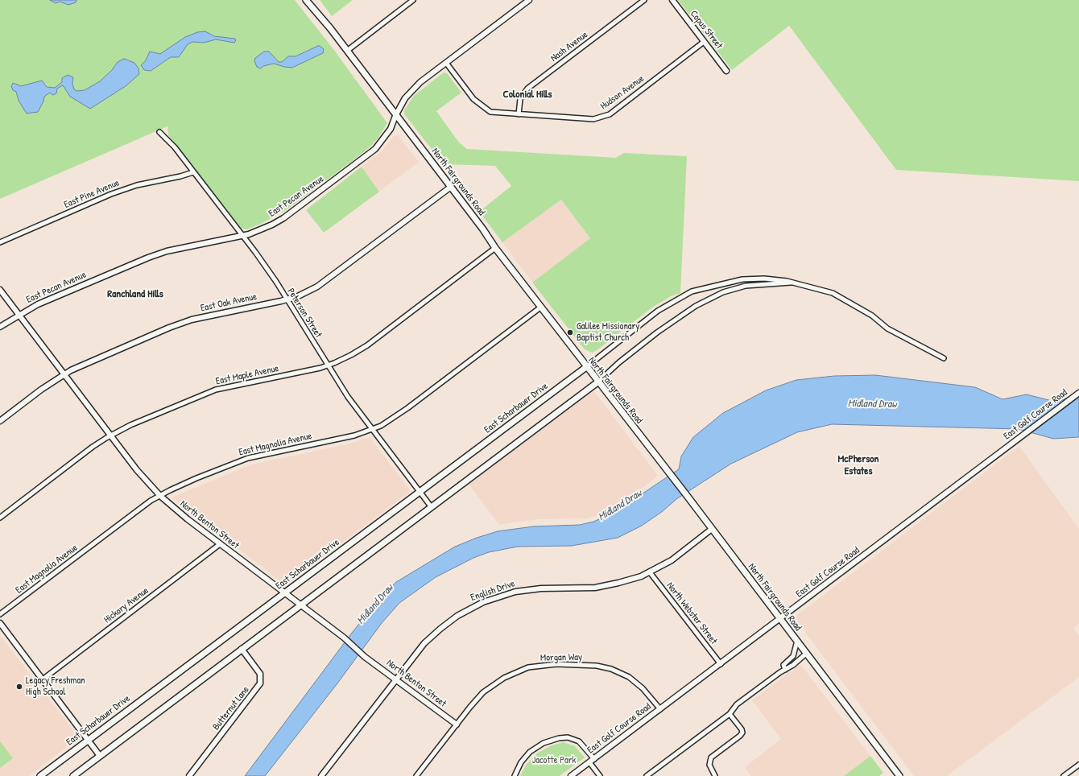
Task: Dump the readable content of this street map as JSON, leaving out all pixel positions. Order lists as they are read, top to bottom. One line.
{"streets":{"main road":["North Fairgrounds Road","East Scharbauer Drive"],"street":["Copus Street","Nash Avenue","Hudson Avenue","East Pine Avenue","East Pecan Avenue","East Oak Avenue","Peterson Street","East Maple Avenue","East Golf Course Road","East Magnolia Avenue","North Benton Street","English Drive","Hickory Avenue","North Webster Street","Morgan Way","Butternut Lane"]},"crossings":[["Copus Street","Hudson Avenue"],["Nash Avenue","Hudson Avenue"],["Hudson Avenue","East Pecan Avenue"],["North Fairgrounds Road","East Pecan Avenue"],["North Fairgrounds Road","East Oak Avenue"],["North Fairgrounds Road","East Maple Avenue"],["North Fairgrounds Road","East Scharbauer Drive"],["North Fairgrounds Road","East Golf Course Road"],["North Fairgrounds Road","East Magnolia Avenue"],["North Fairgrounds Road","English Drive"],["East Pine Avenue","Peterson Street"],["East Pecan Avenue","Peterson Street"],["East Pecan Avenue","North Benton Street"],["East Oak Avenue","Peterson Street"],["East Oak Avenue","North Benton Street"],["Peterson Street","East Maple Avenue"],["Peterson Street","East Scharbauer Drive"],["Peterson Street","East Magnolia Avenue"],["East Maple Avenue","North Benton Street"],["East Scharbauer Drive","North Benton Street"],["East Golf Course Road","North Webster Street"],["East Golf Course Road","Morgan Way"],["East Magnolia Avenue","North Benton Street"],["North Benton Street","English Drive"],["North Benton Street","Hickory Avenue"],["North Benton Street","Morgan Way"],["English Drive","North Webster Street"]],"districts":["Colonial Hills","Ranchland Hills","McPherson Estates"],"water":["Midland Draw"],"parks":["Jacotte Park"],"places":["Galilee Missionary Baptist Church","Legacy Freshman High School"]}
